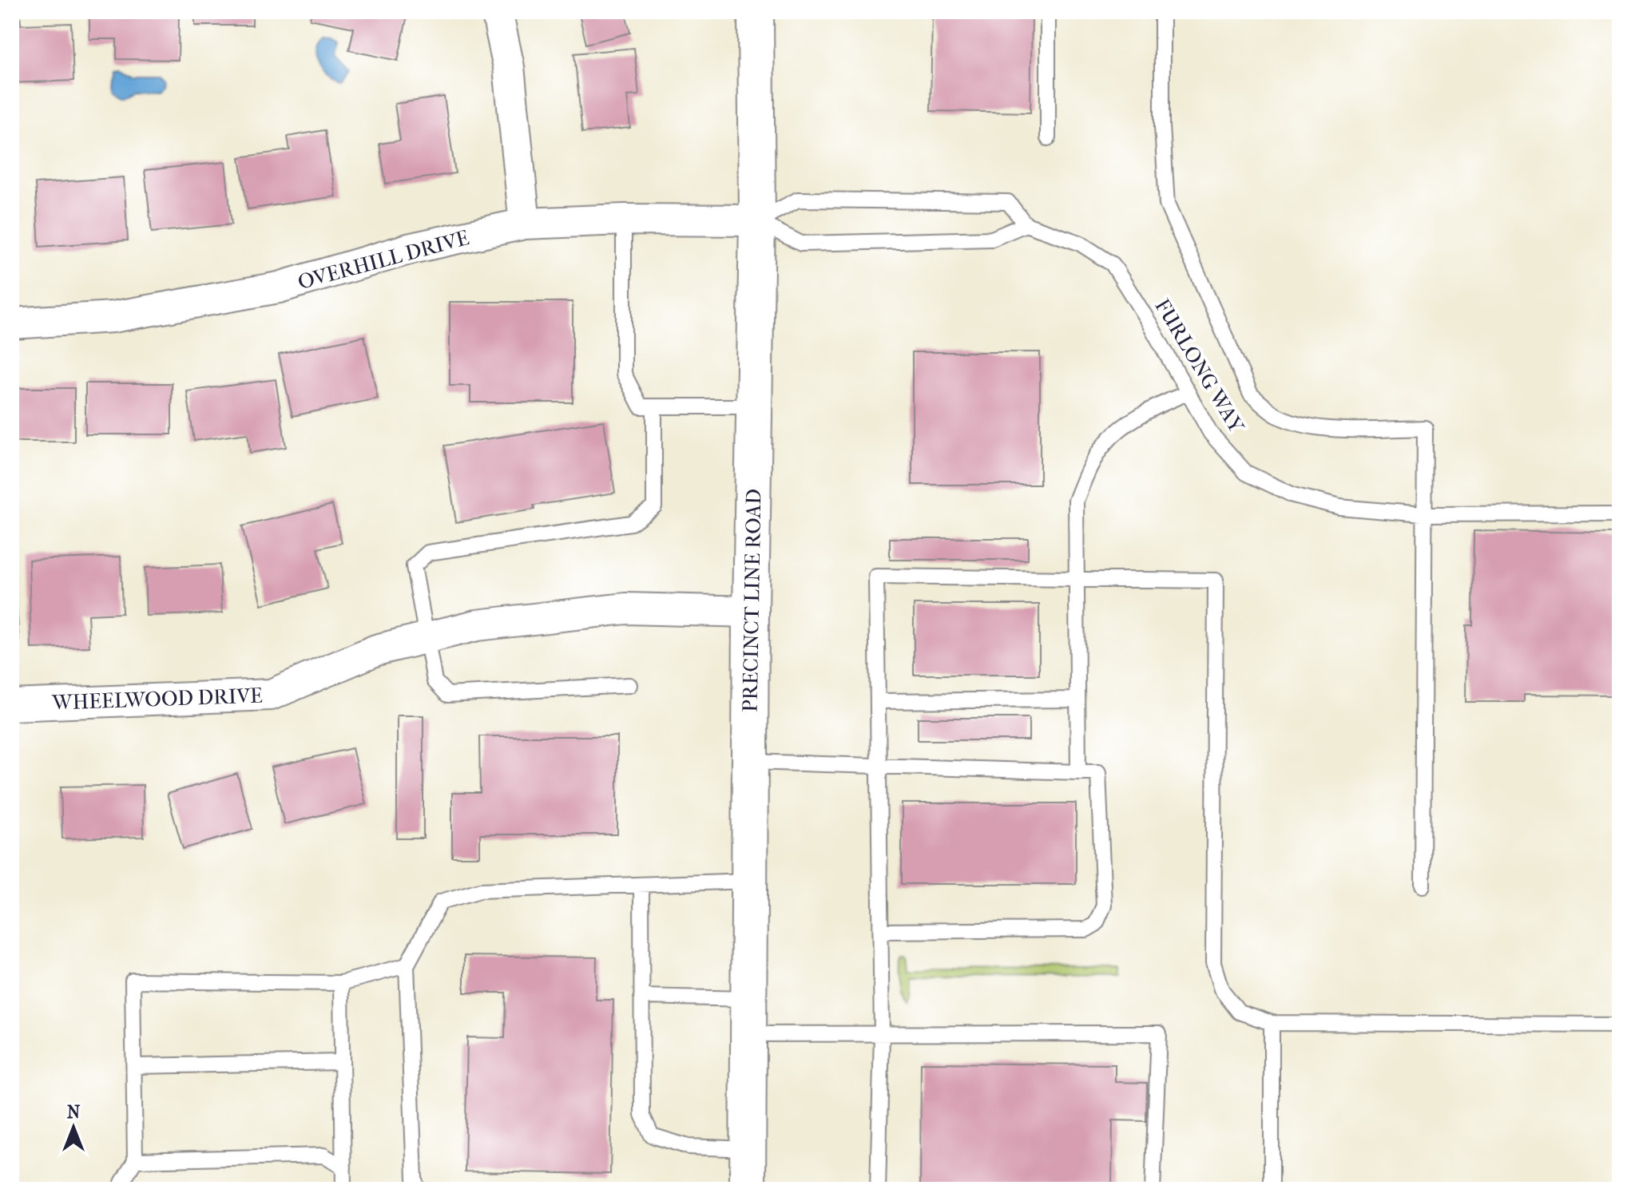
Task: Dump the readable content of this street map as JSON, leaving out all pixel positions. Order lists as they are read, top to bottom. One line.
{"streets":{"main road":["PRECINCT LINE ROAD"],"street":["OVERHILL DRIVE","WHEELWOOD DRIVE"],"lane":["FURLONG WAY"]},"crossings":[["OVERHILL DRIVE","FURLONG WAY"],["OVERHILL DRIVE","PRECINCT LINE ROAD"],["FURLONG WAY","PRECINCT LINE ROAD"],["PRECINCT LINE ROAD","WHEELWOOD DRIVE"]],"north":"top"}
